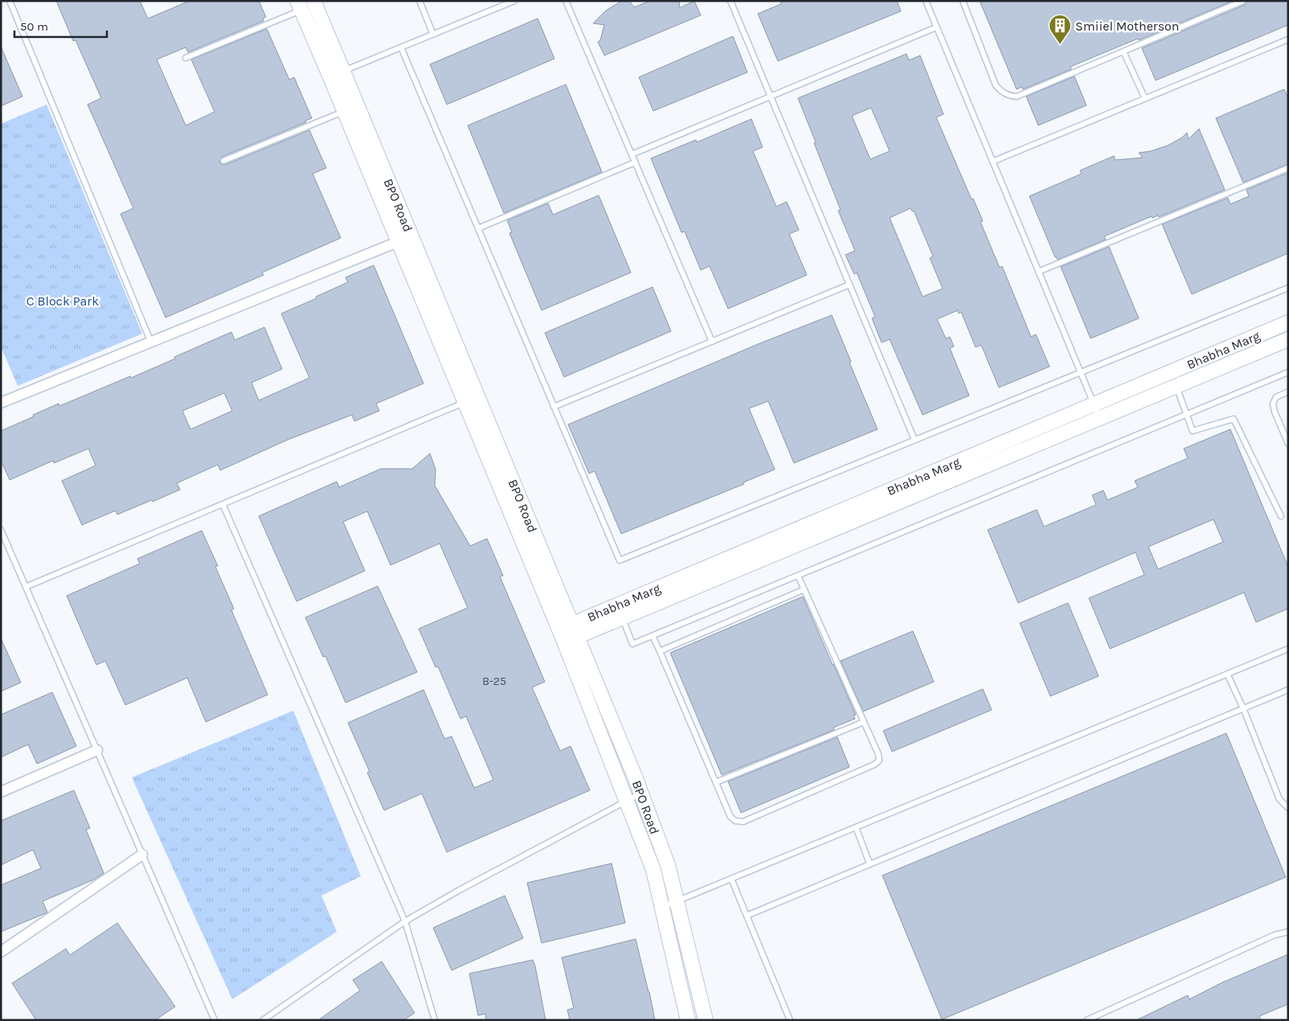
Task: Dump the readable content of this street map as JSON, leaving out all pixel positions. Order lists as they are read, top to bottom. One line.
{"streets":{"street":["BPO Road","Bhabha Marg"]},"crossings":[["BPO Road","Bhabha Marg"]],"parks":["C Block Park"],"places":{"building":["Smiiel Motherson"]},"house_numbers":["B-25"],"scale_bar":"50 m"}
